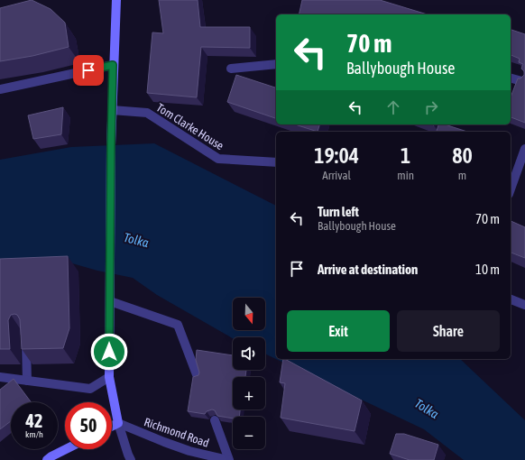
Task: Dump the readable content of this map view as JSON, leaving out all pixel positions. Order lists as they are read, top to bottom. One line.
{"streets":{"street":["Tom Clarke House","Richmond Road"]},"water":["Tolka"],"north":"bottom","page":{"turn":["70 m","Ballybough House"],"eta":["19:04","Arrival","1","min","80","m"],"list":[{"name":"Turn left","note":"Ballybough House","value":"70 m"},{"name":"Arrive at destination","value":"10 m"}],"map_buttons":["+","−"],"buttons":["Exit","Share"],"speed":"42 km/h","limit":"50"}}
